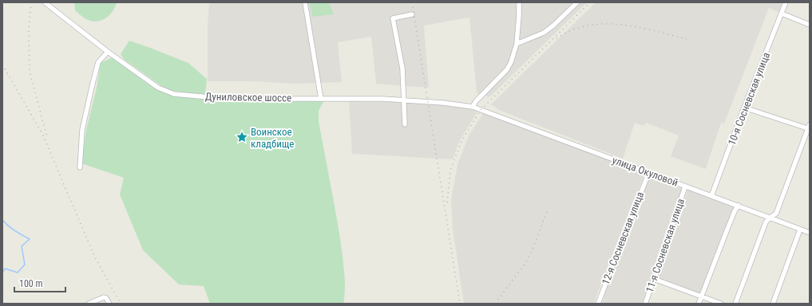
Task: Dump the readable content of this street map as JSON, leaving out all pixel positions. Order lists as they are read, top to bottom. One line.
{"streets":{"street":["Дуниловское шоссе","10-я Сосневская улица","улица Окуловой","12-я Сосневская улица","11-я Сосневская улица"]},"crossings":[["Дуниловское шоссе","улица Окуловой"],["10-я Сосневская улица","улица Окуловой"],["улица Окуловой","12-я Сосневская улица"],["улица Окуловой","11-я Сосневская улица"]],"places":{"place":["Воинское кладбище"]},"scale_bar":"100 m"}
